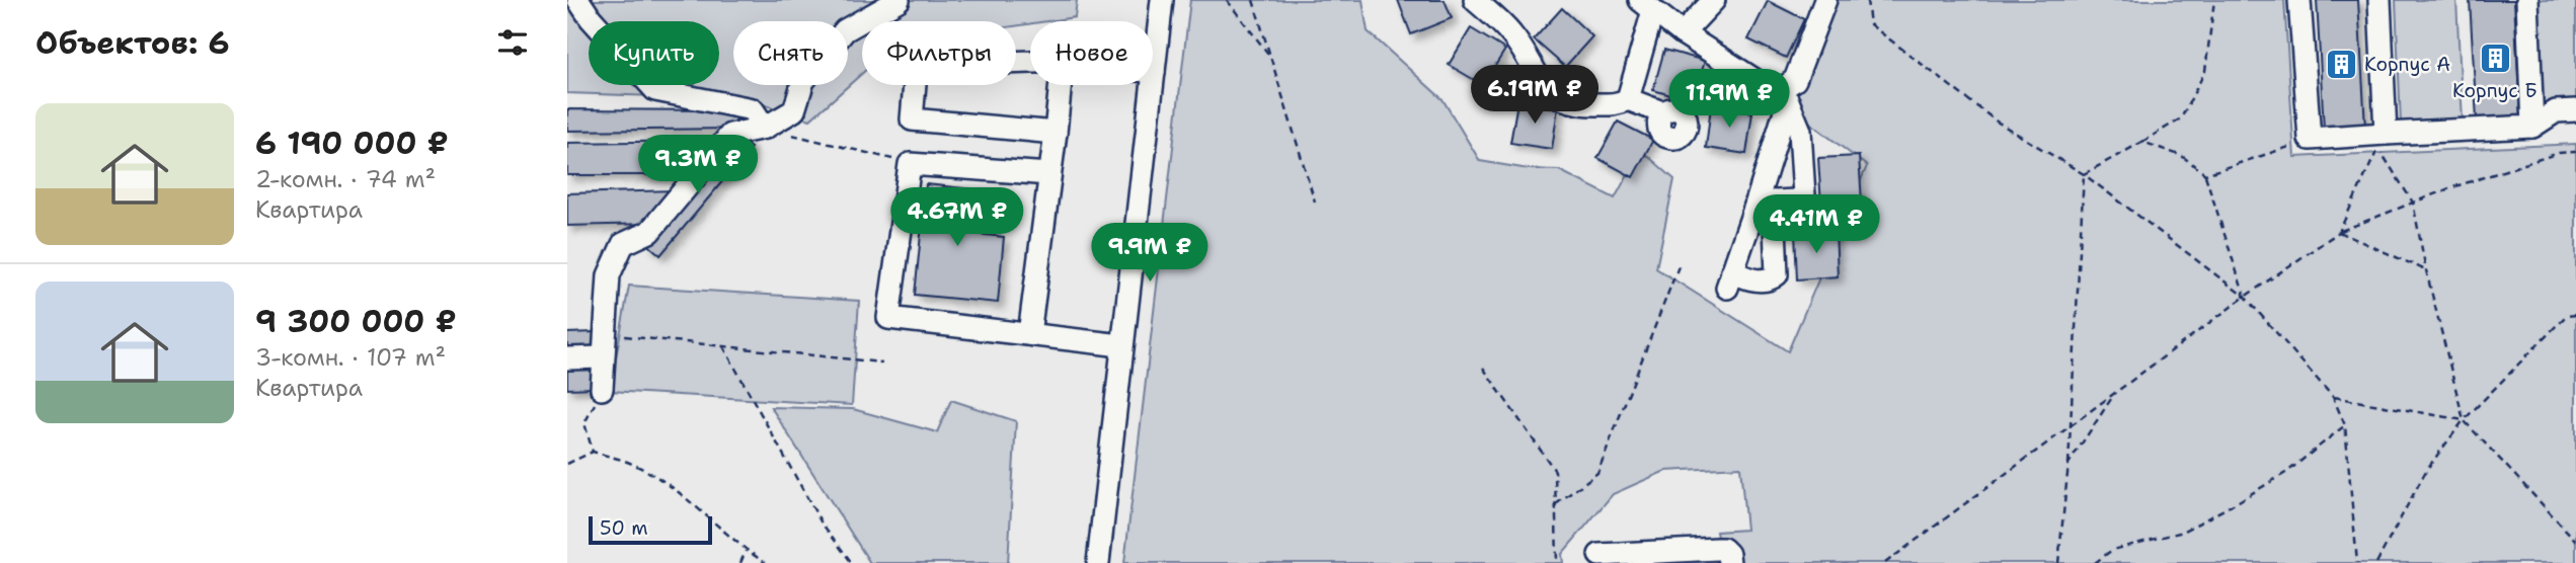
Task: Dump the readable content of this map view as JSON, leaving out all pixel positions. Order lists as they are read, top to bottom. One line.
{"places":{"building":["Корпус Б","Корпус А"]},"scale_bar":"50 m","page":{"heading":"Объектов: 6","chip":["Купить","Снять","Фильтры","Новое"],"price":["6.19M ₽","11.9M ₽","9.3M ₽","4.67M ₽","4.41M ₽","9.9M ₽"],"list":[{"name":"6 190 000 ₽","note":"2-комн. · 74 m² · Квартира"},{"name":"9 300 000 ₽","note":"3-комн. · 107 m² · Квартира"}],"scale":"50 m"}}
